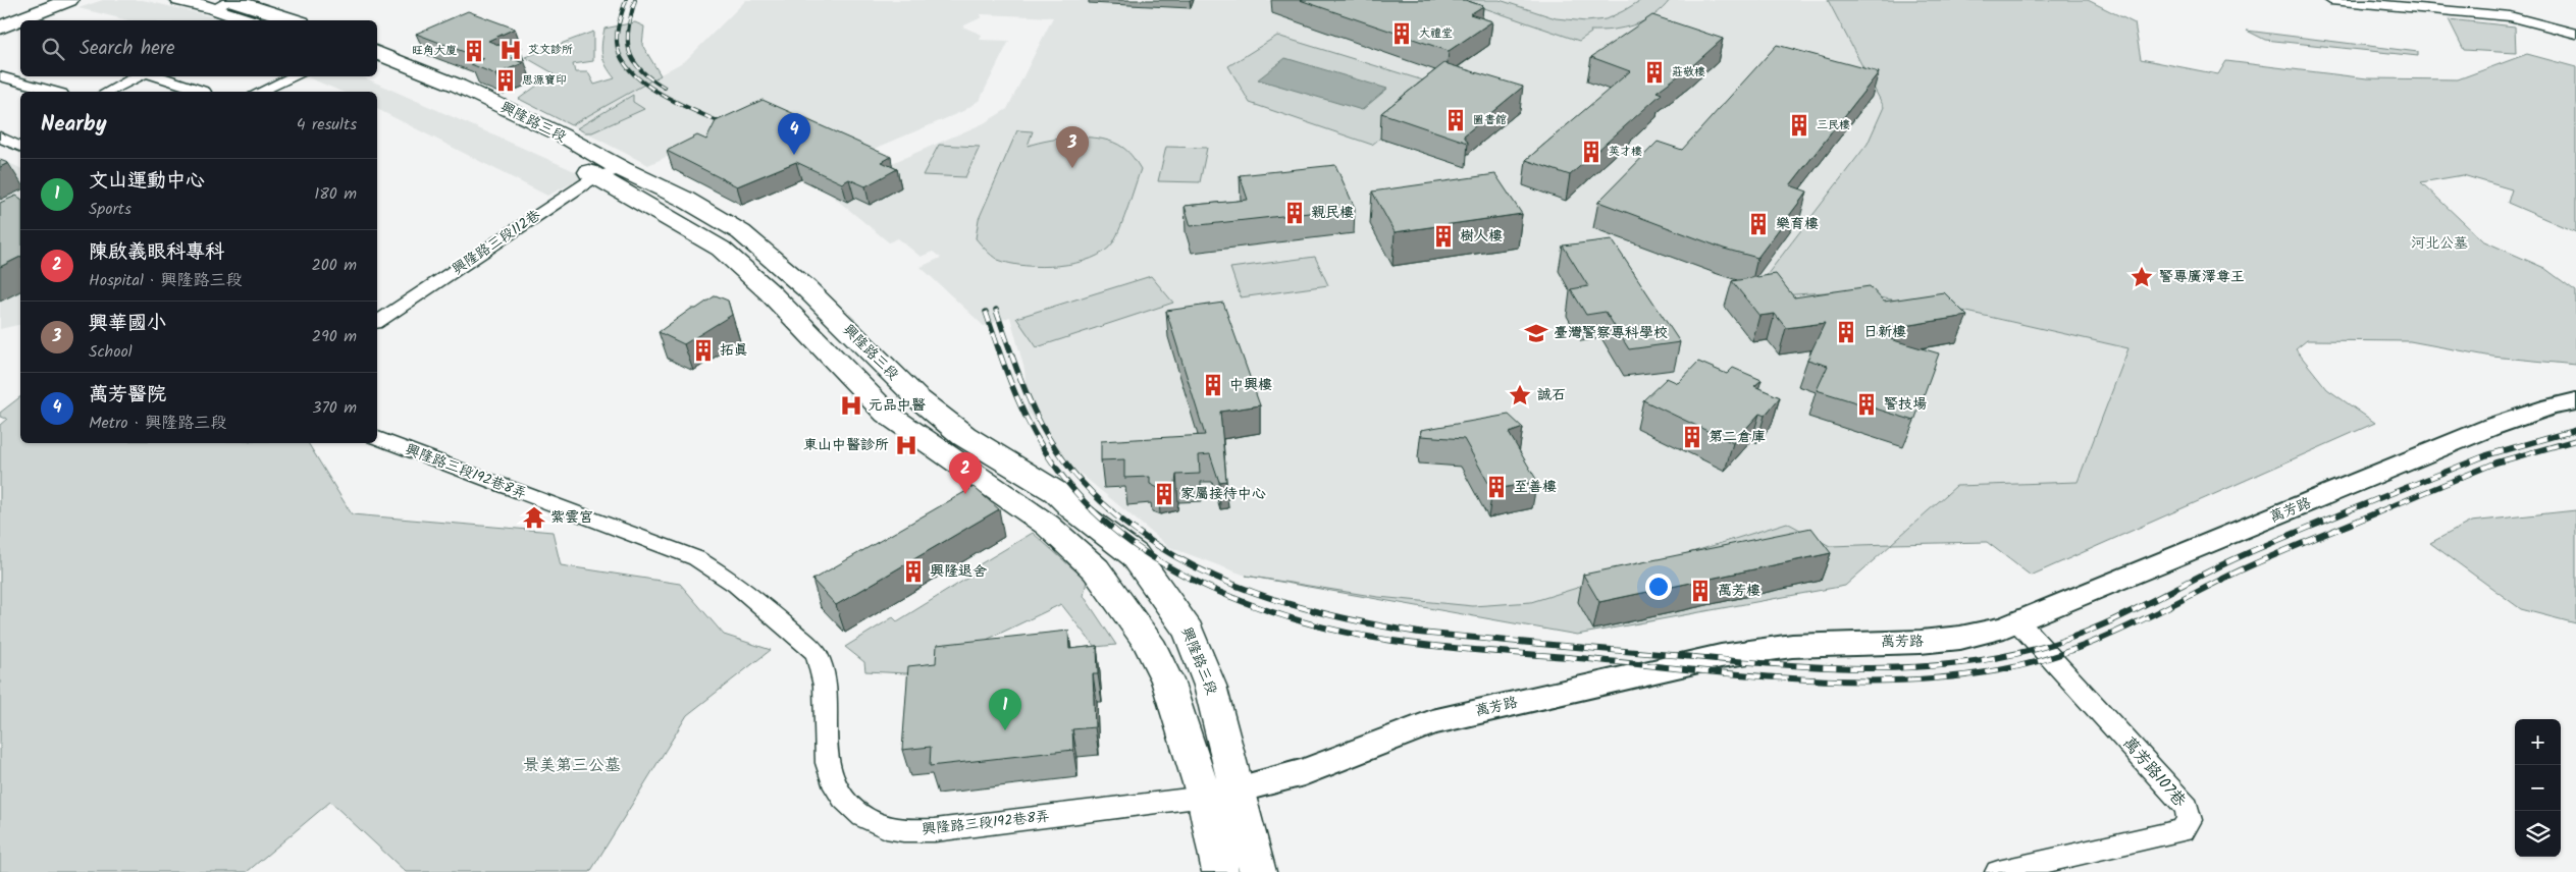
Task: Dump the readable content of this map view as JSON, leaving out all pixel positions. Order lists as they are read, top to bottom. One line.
{"streets":{"main road":["興隆路三段"],"street":["興隆路三段112巷","興隆路三段192巷8弄","萬芳路","萬芳路107巷"]},"crossings":[["興隆路三段","興隆路三段112巷"],["興隆路三段","興隆路三段192巷8弄"],["興隆路三段","萬芳路"],["興隆路三段192巷8弄","萬芳路"],["萬芳路","萬芳路107巷"]],"parks":["河北公墓","景美第三公墓"],"places":{"building":["大禮堂","旺角大廈","莊敬樓","思源寶印","圖書館","三民樓","英才樓","親民樓","樂育樓","樹人樓","日新樓","拓真","中興樓","警技場","第二倉庫","至善樓","家屬接待中心","興隆退舍","萬芳樓"],"hospital":["艾文診所","元品中醫","東山中醫診所"],"place":["警專廣澤尊王","誠石"],"school or university":["臺灣警察專科學校"],"temple":["紫雲宮"]},"page":{"search":"Search here","heading":["Nearby","4 results"],"pins":["4","3","2","1"],"list":[{"mark":"1","name":"文山運動中心","note":"Sports","value":"180 m"},{"mark":"2","name":"陳啟義眼科專科","note":"Hospital · 興隆路三段","value":"200 m"},{"mark":"3","name":"興華國小","note":"School","value":"290 m"},{"mark":"4","name":"萬芳醫院","note":"Metro · 興隆路三段","value":"370 m"}],"map_buttons":["+","−"]}}
